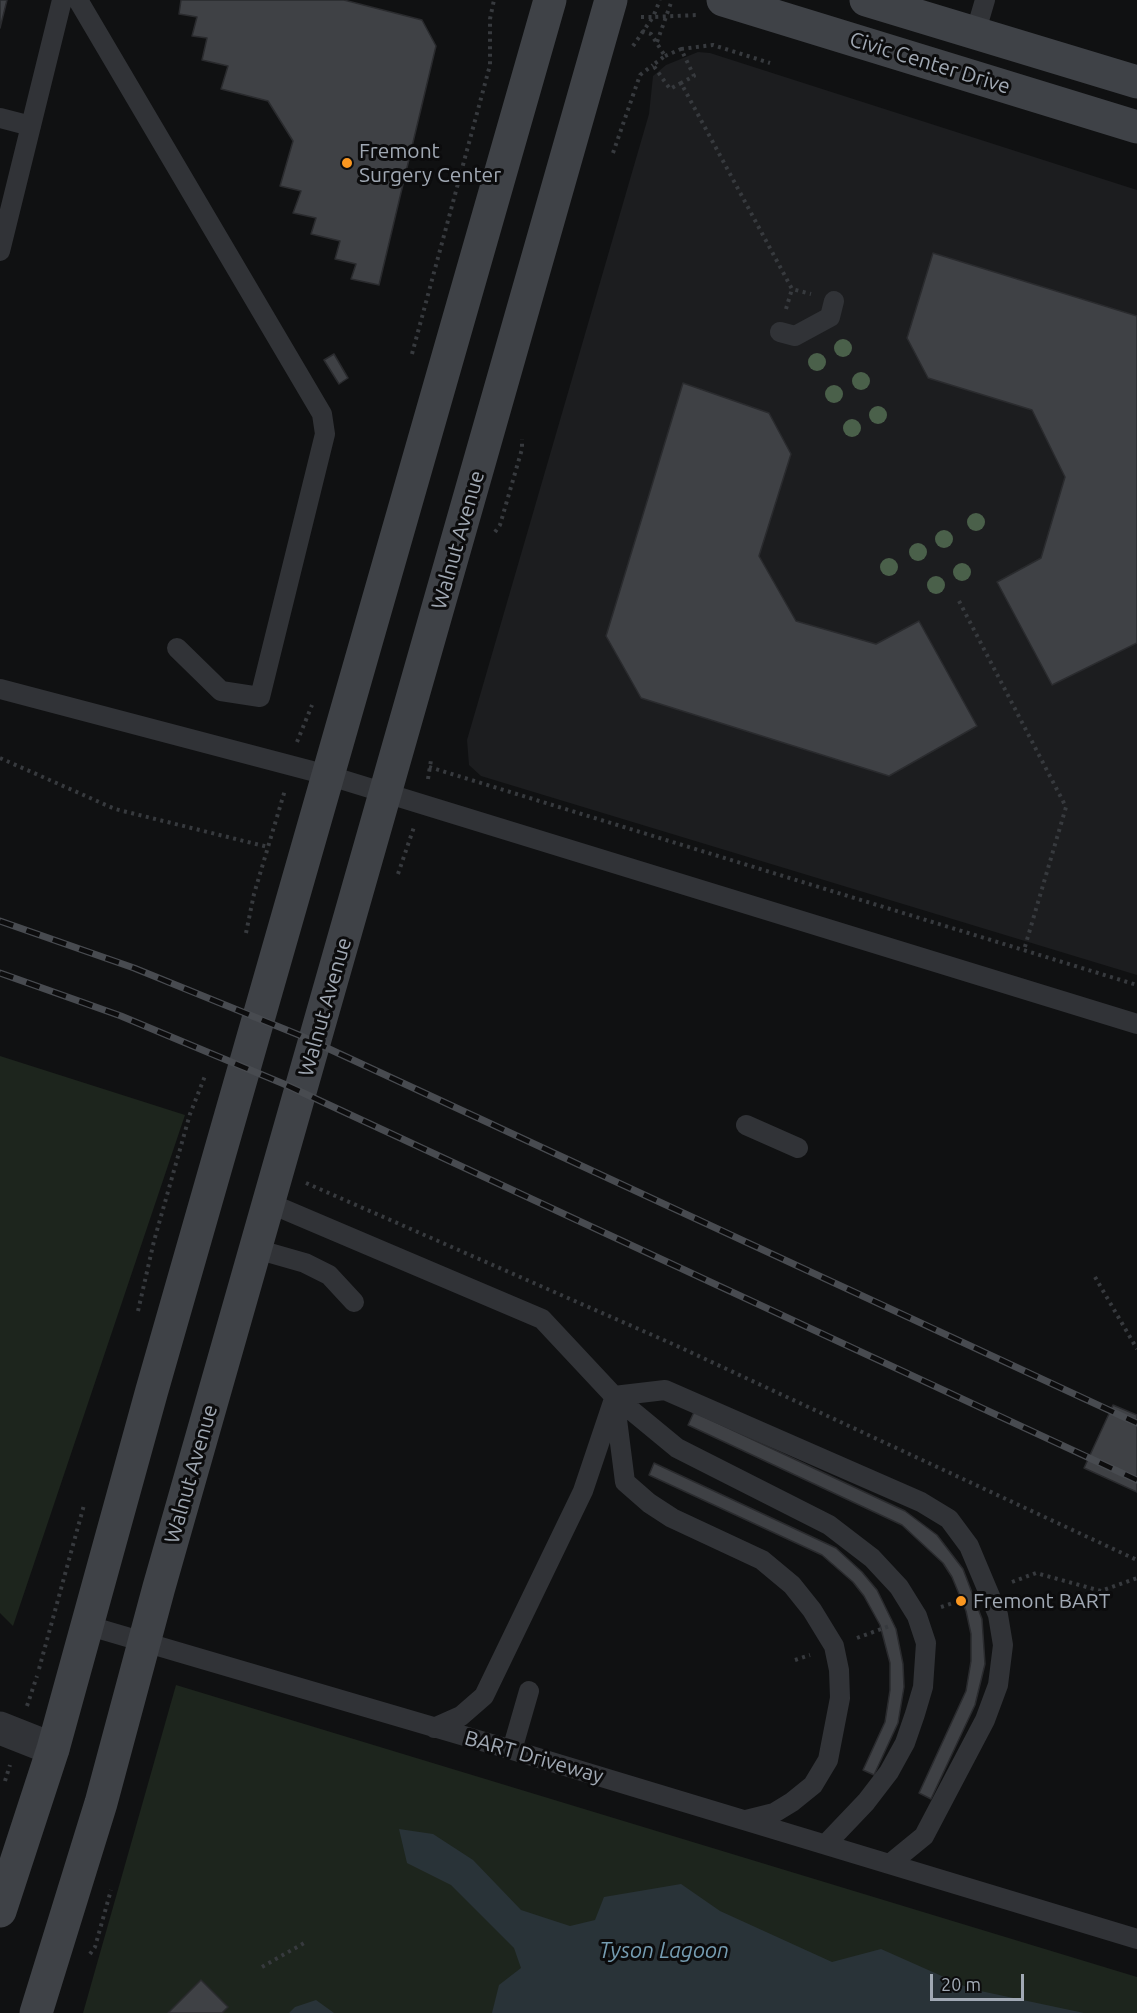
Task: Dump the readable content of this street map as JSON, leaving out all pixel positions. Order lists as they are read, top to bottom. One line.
{"streets":{"main road":["Civic Center Drive","Walnut Avenue"],"lane":["BART Driveway"]},"crossings":[["Walnut Avenue","BART Driveway"]],"water":["Tyson Lagoon"],"places":["Fremont Surgery Center","Fremont BART"],"scale_bar":"20 m"}
